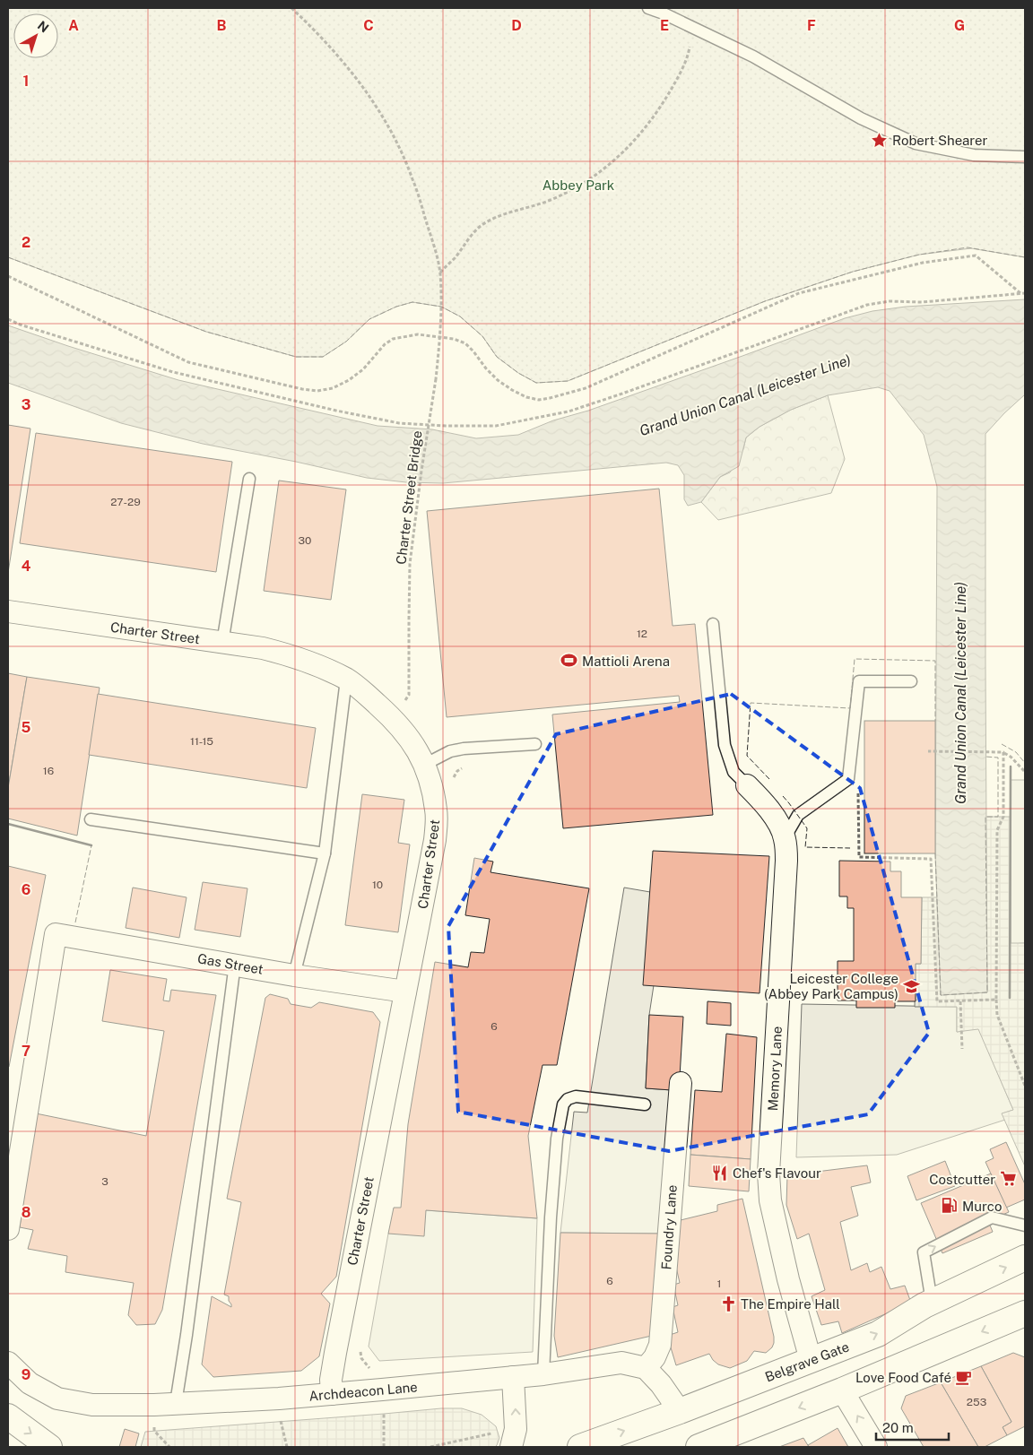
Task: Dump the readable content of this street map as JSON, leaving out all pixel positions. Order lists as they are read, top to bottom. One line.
{"streets":{"main road":["Belgrave Gate"],"street":["Charter Street","Gas Street","Memory Lane","Foundry Lane","Archdeacon Lane"],"path":["Charter Street Bridge"]},"crossings":[["Charter Street Bridge","Charter Street"],["Charter Street","Gas Street"],["Charter Street","Archdeacon Lane"],["Memory Lane","Belgrave Gate"],["Foundry Lane","Archdeacon Lane"]],"water":["Grand Union Canal (Leicester Line)"],"parks":["Abbey Park"],"places":{"place":["Robert Shearer"],"sports":["Mattioli Arena"],"school or university":["Leicester College (Abbey Park Campus)"],"restaurant":["Chef's Flavour"],"supermarket":["Costcutter"],"fuel station":["Murco"],"church":["The Empire Hall"],"cafe":["Love Food Café"]},"house_numbers":["27-29","30","12","11-15","16","10","6","3","6","1","253"],"scale_bar":"20 m","north":"top right","grid":{"columns":["A","B","C","D","E","F","G"],"rows":["1","2","3","4","5","6","7","8","9"]}}
